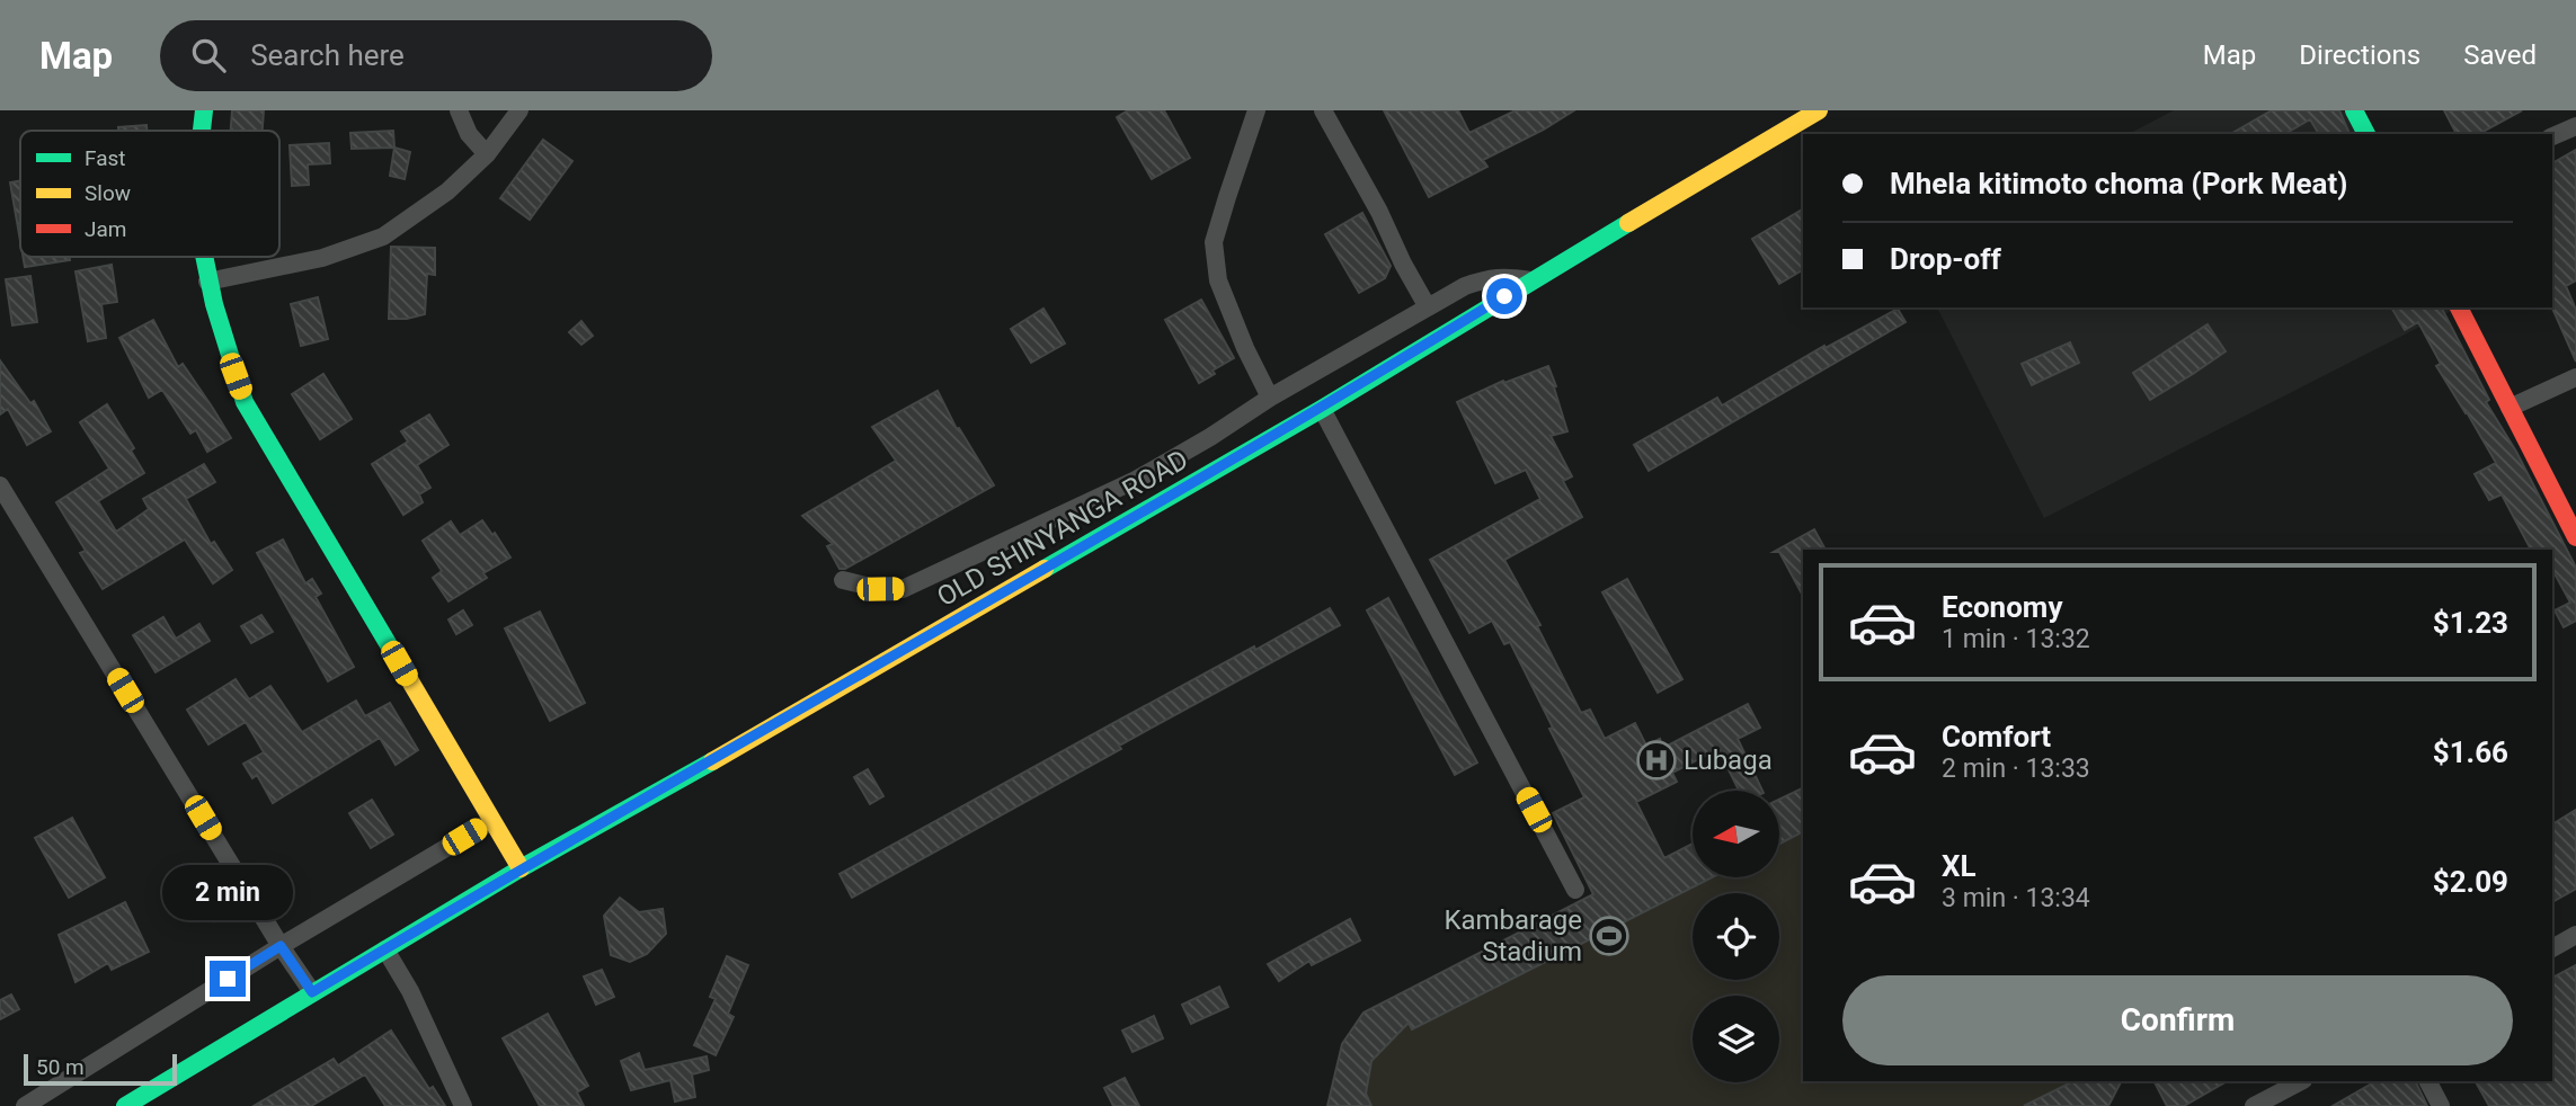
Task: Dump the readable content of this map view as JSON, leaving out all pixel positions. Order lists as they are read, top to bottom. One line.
{"streets":{"main road":["OLD SHINYANGA ROAD"]},"places":{"hospital":["Lubaga"],"sports":["Kambarage Stadium"]},"legend":["Fast","Slow","Jam"],"scale_bar":"50 m","north":"left","page":{"header":"Map","search":"Search here","nav":["Map","Directions","Saved"],"banner":["Mhela kitimoto choma (Pork Meat)","Drop-off"],"list":[{"name":"Economy","note":"1 min · 13:32","value":"$1.23"},{"name":"Comfort","note":"2 min · 13:33","value":"$1.66"},{"name":"XL","note":"3 min · 13:34","value":"$2.09"}],"bubble":"2 min","buttons":"Confirm","scale":"50 m"}}
